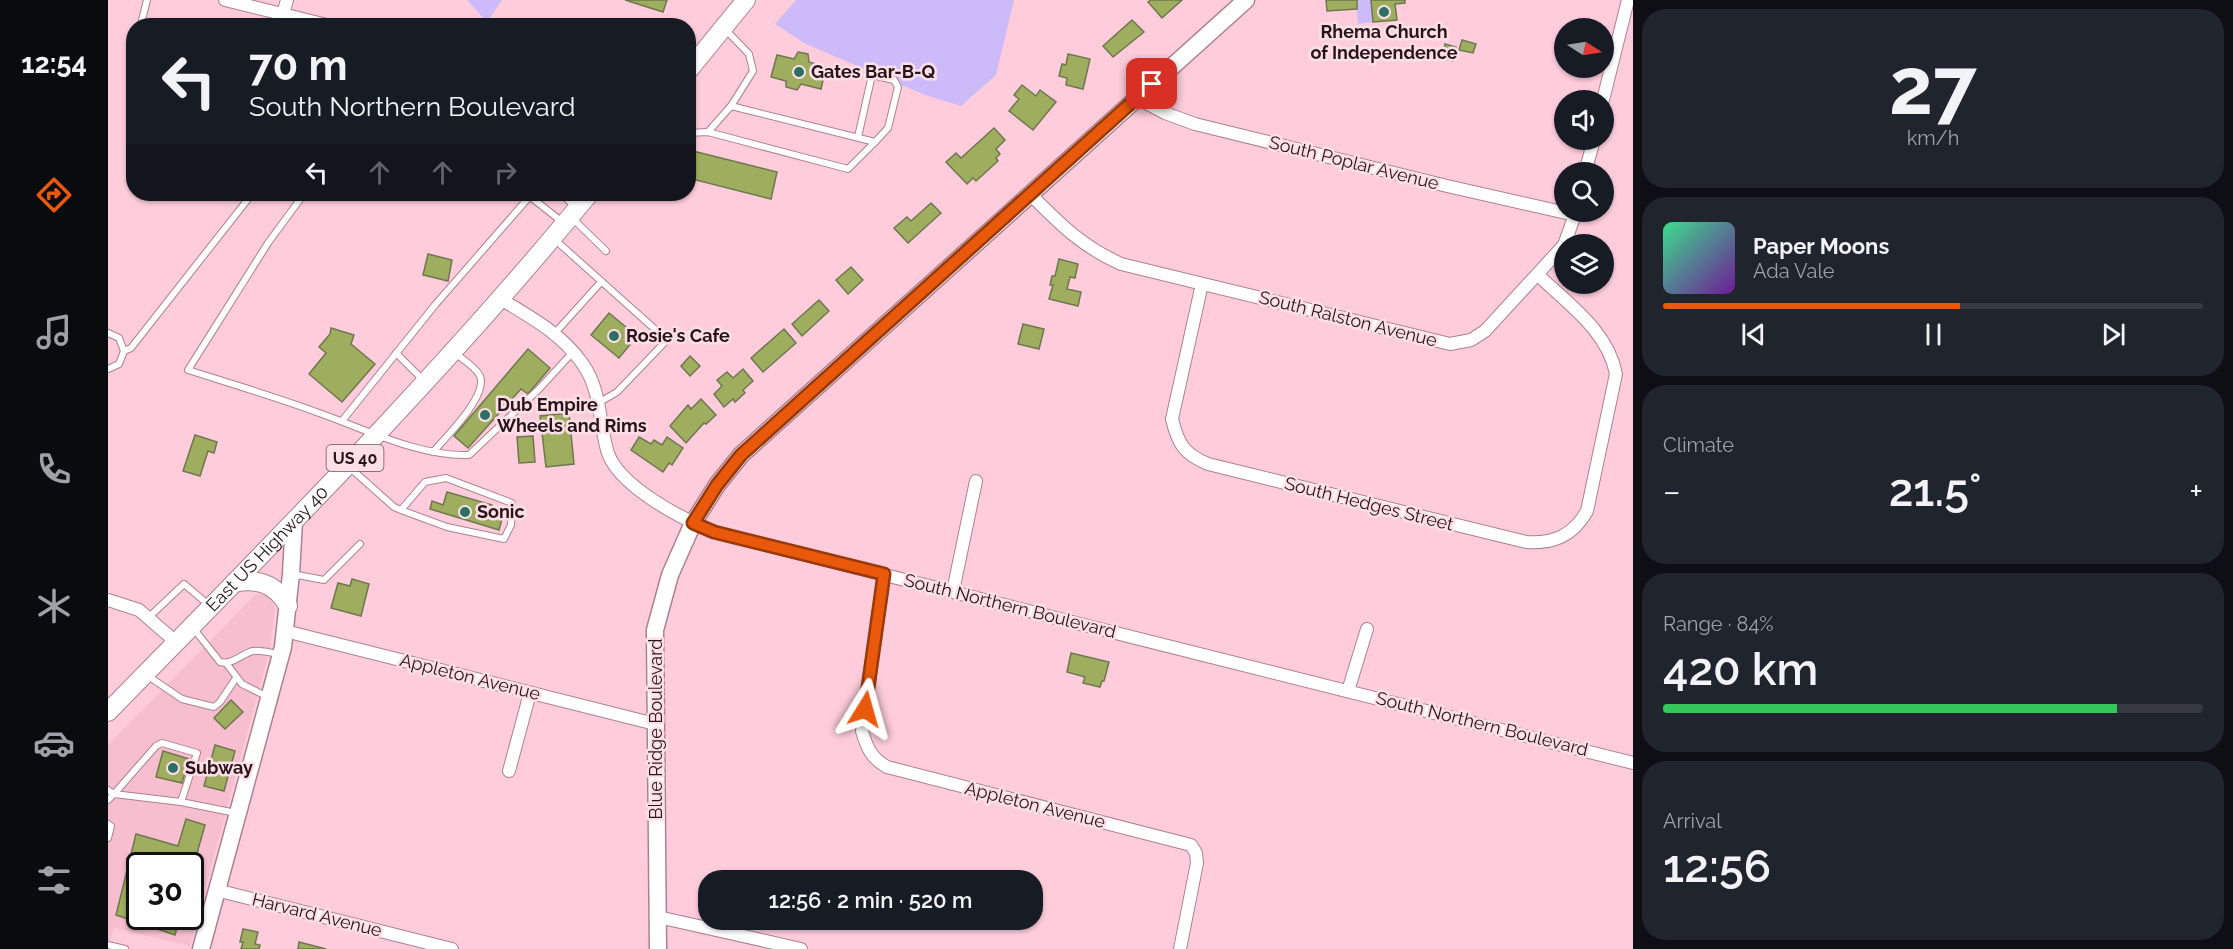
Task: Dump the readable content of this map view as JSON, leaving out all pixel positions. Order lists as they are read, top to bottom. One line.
{"streets":{"main road":["US 40","East US Highway 40"],"street":["South Poplar Avenue","South Ralston Avenue","South Hedges Street","South Northern Boulevard","Appleton Avenue","Blue Ridge Boulevard","Harvard Avenue"]},"crossings":[["South Poplar Avenue","Blue Ridge Boulevard"],["South Ralston Avenue","South Hedges Street"],["South Ralston Avenue","Blue Ridge Boulevard"],["East US Highway 40","South Northern Boulevard"],["South Northern Boulevard","Appleton Avenue"],["South Northern Boulevard","Blue Ridge Boulevard"],["Appleton Avenue","Blue Ridge Boulevard"]],"places":["Rhema Church of Independence","Gates Bar-B-Q","Rosie's Cafe","Dub Empire Wheels and Rims","Sonic","Subway"],"north":"right","page":{"tabs":"12:54","tile":[["27","km/h"],"Climate",["Range · 84%","420 km"],["Arrival","12:56"]],"turn":["70 m","South Northern Boulevard"],"song":["Paper Moons","Ada Vale"],"heat":["−","21.5°","+"],"limit":"30","trip":"12:56 · 2 min · 520 m"}}
